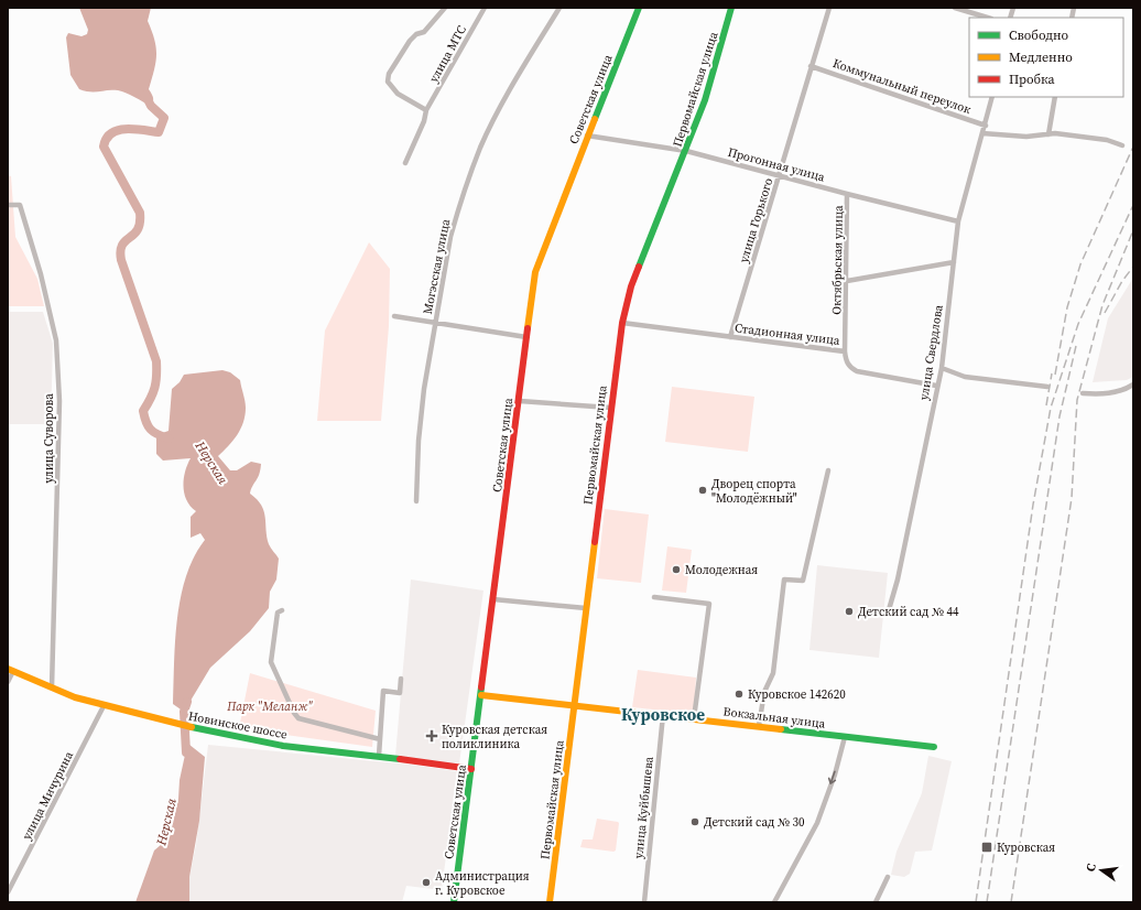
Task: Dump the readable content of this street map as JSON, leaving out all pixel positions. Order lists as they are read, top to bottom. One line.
{"streets":{"street":["улица МТС","Коммунальный переулок","Первомайская улица","Советская улица","Прогонная улица","улица Горького","Октябрьская улица","Могэсская улица","Стадионная улица","улица Свердлова","улица Суворова","Вокзальная улица","Новинское шоссе","улица Мичурина","улица Куйбышева"]},"crossings":[["Коммунальный переулок","улица Горького"],["Коммунальный переулок","улица Свердлова"],["Первомайская улица","Прогонная улица"],["Первомайская улица","Стадионная улица"],["Первомайская улица","Вокзальная улица"],["Советская улица","Прогонная улица"],["Советская улица","Вокзальная улица"],["Советская улица","Новинское шоссе"],["Прогонная улица","улица Горького"],["Прогонная улица","Октябрьская улица"],["Прогонная улица","улица Свердлова"],["улица Горького","Стадионная улица"],["Октябрьская улица","Стадионная улица"],["Стадионная улица","улица Свердлова"],["улица Суворова","Новинское шоссе"],["Вокзальная улица","улица Куйбышева"],["Новинское шоссе","улица Мичурина"]],"districts":["Куровское"],"water":["Нерская"],"parks":["Парк \"Меланж\""],"places":{"other":["Дворец спорта \"Молодёжный\"","Молодежная","Детский сад № 44","Куровское 142620","Детский сад № 30","Администрация г. Куровское"],"health":["Куровская детская поликлиника"],"transit":["Куровская"]},"legend":["Свободно","Медленно","Пробка"],"north":"left"}
